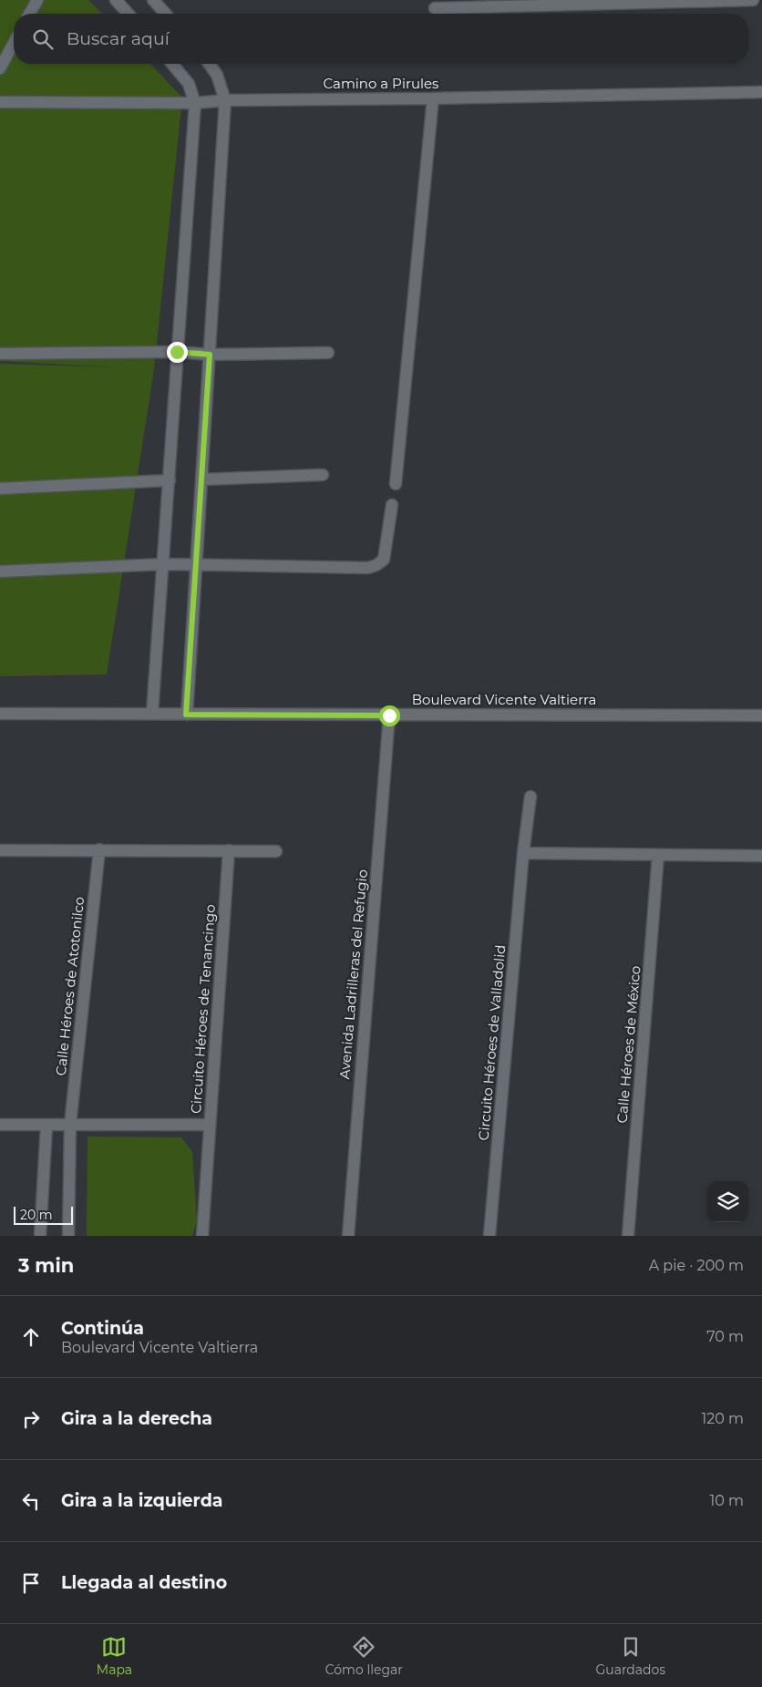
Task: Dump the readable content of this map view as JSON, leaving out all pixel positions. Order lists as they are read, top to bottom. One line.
{"streets":{"street":["Camino a Pirules","Boulevard Vicente Valtierra","Avenida Ladrilleras del Refugio","Calle Héroes de Atotonilco","Circuito Héroes de Tenancingo","Circuito Héroes de Valladolid","Calle Héroes de México"]},"crossings":[["Boulevard Vicente Valtierra","Avenida Ladrilleras del Refugio"],["Calle Héroes de Atotonilco","Circuito Héroes de Tenancingo"]],"scale_bar":"20 m","page":{"search":"Buscar aquí","scale":"20 m","heading":["3 min","A pie · 200 m"],"list":[["Continúa","Boulevard Vicente Valtierra","70 m"],["Gira a la derecha","120 m"],["Gira a la izquierda","10 m"],"Llegada al destino"],"nav":["Mapa","Cómo llegar","Guardados"]}}
